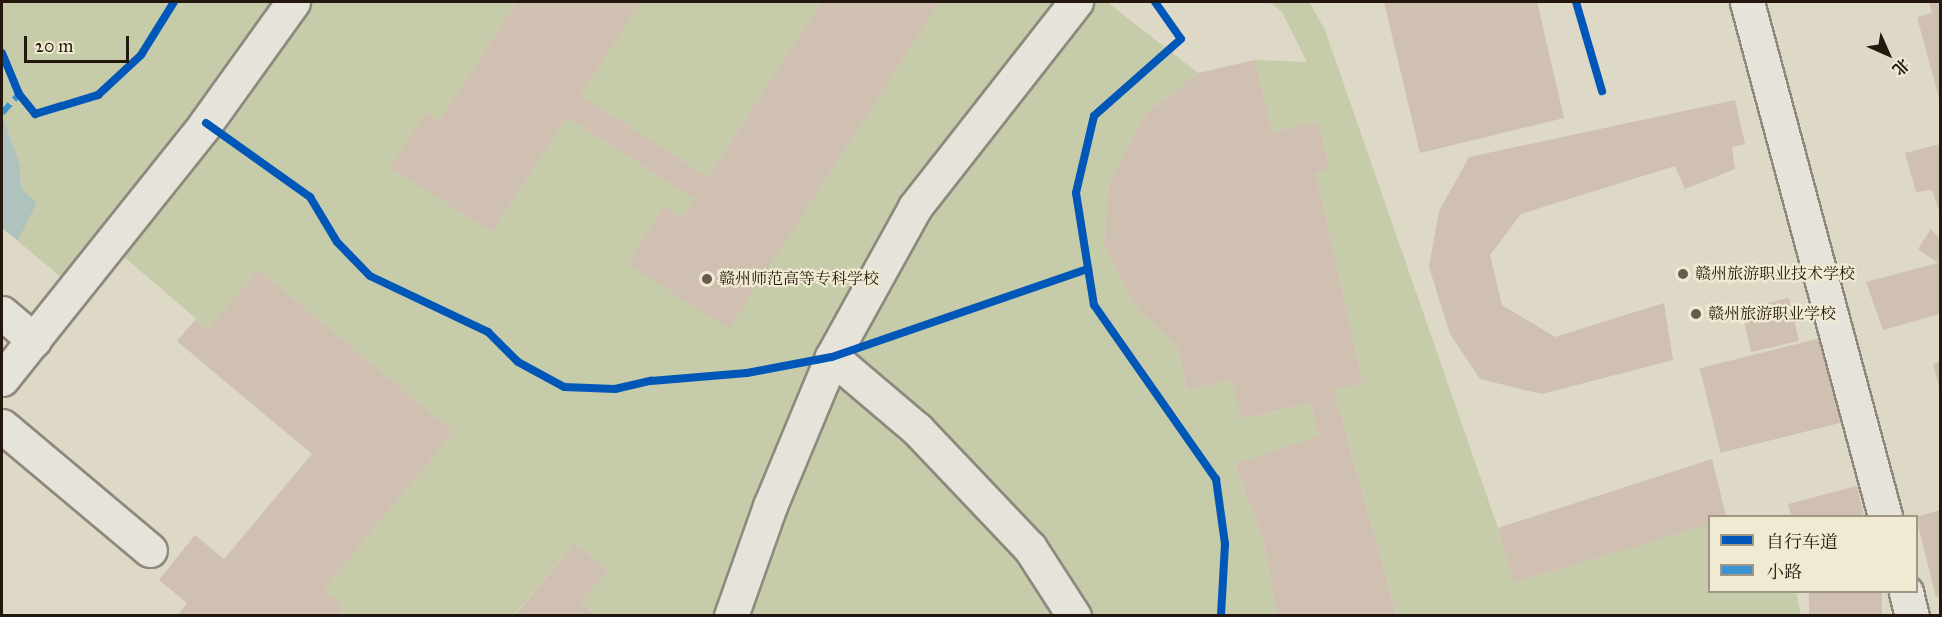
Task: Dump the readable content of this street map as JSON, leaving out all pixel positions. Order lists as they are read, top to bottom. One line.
{"places":["赣州旅游职业技术学校","赣州师范高等专科学校","赣州旅游职业学校"],"legend":["自行车道","小路"],"scale_bar":"20 m","north":"bottom right"}
